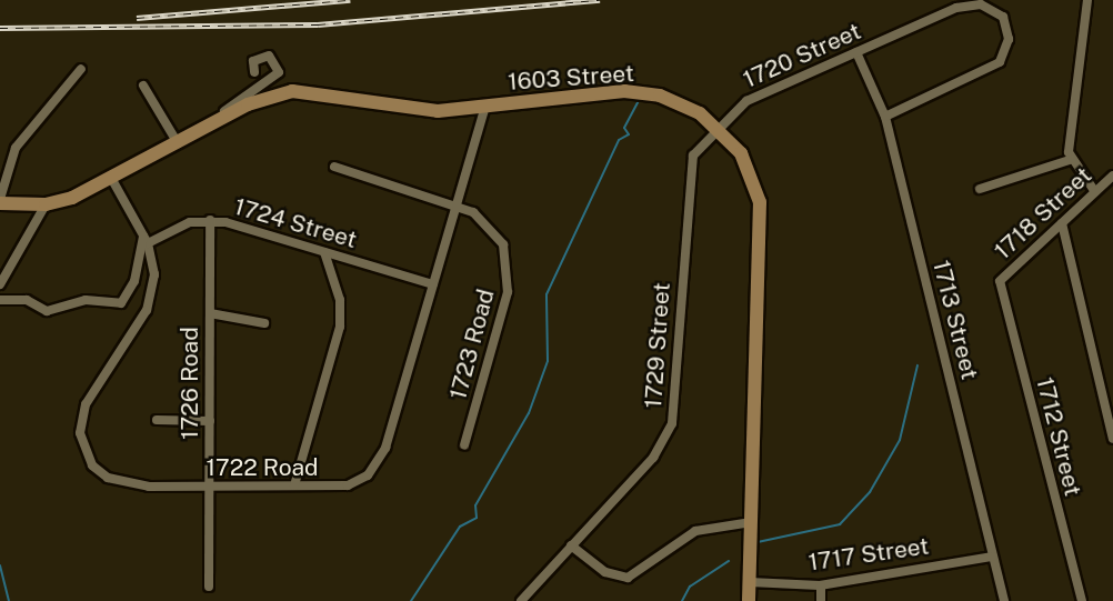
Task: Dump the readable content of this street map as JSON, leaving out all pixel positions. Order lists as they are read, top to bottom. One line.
{"streets":{"street":["1720 Street","1603 Street","1718 Street","1724 Street","1713 Street","1723 Road","1729 Street","1726 Road","1712 Street","1722 Road","1717 Street"]},"crossings":[["1720 Street","1603 Street"],["1720 Street","1713 Street"],["1720 Street","1729 Street"],["1603 Street","1729 Street"],["1603 Street","1722 Road"],["1603 Street","1717 Street"],["1718 Street","1712 Street"],["1724 Street","1726 Road"],["1724 Street","1722 Road"],["1713 Street","1717 Street"],["1723 Road","1722 Road"],["1726 Road","1722 Road"]]}
